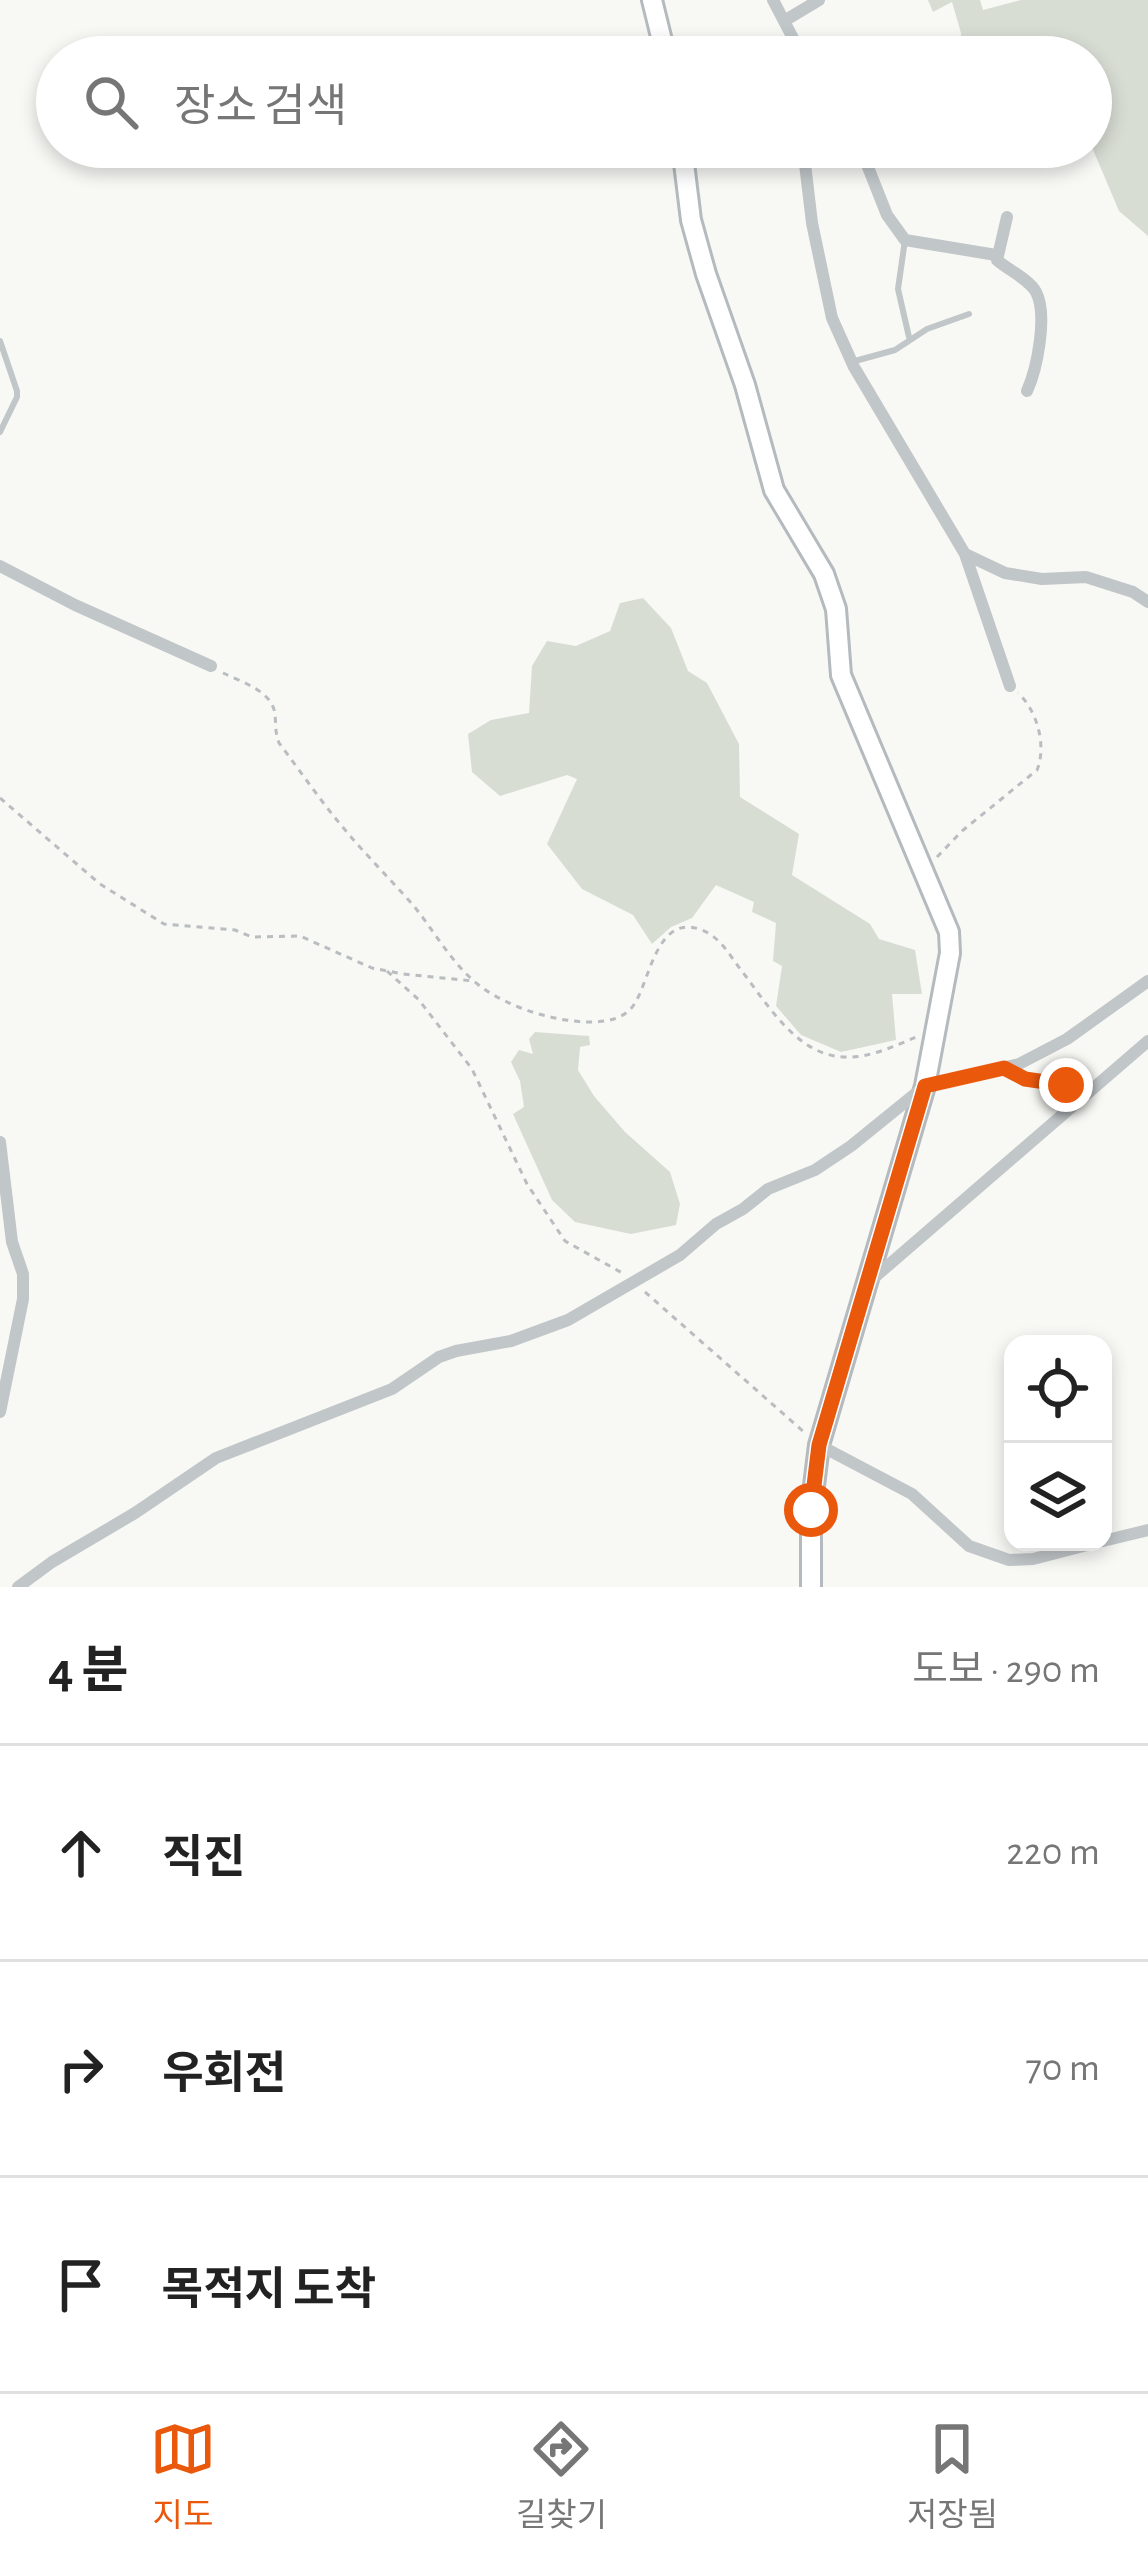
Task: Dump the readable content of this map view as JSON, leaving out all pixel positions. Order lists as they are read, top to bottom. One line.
{"page":{"search":"장소 검색","heading":["4 분","도보 · 290 m"],"list":[["직진","220 m"],["우회전","70 m"],"목적지 도착"],"nav":["지도","길찾기","저장됨"]}}
